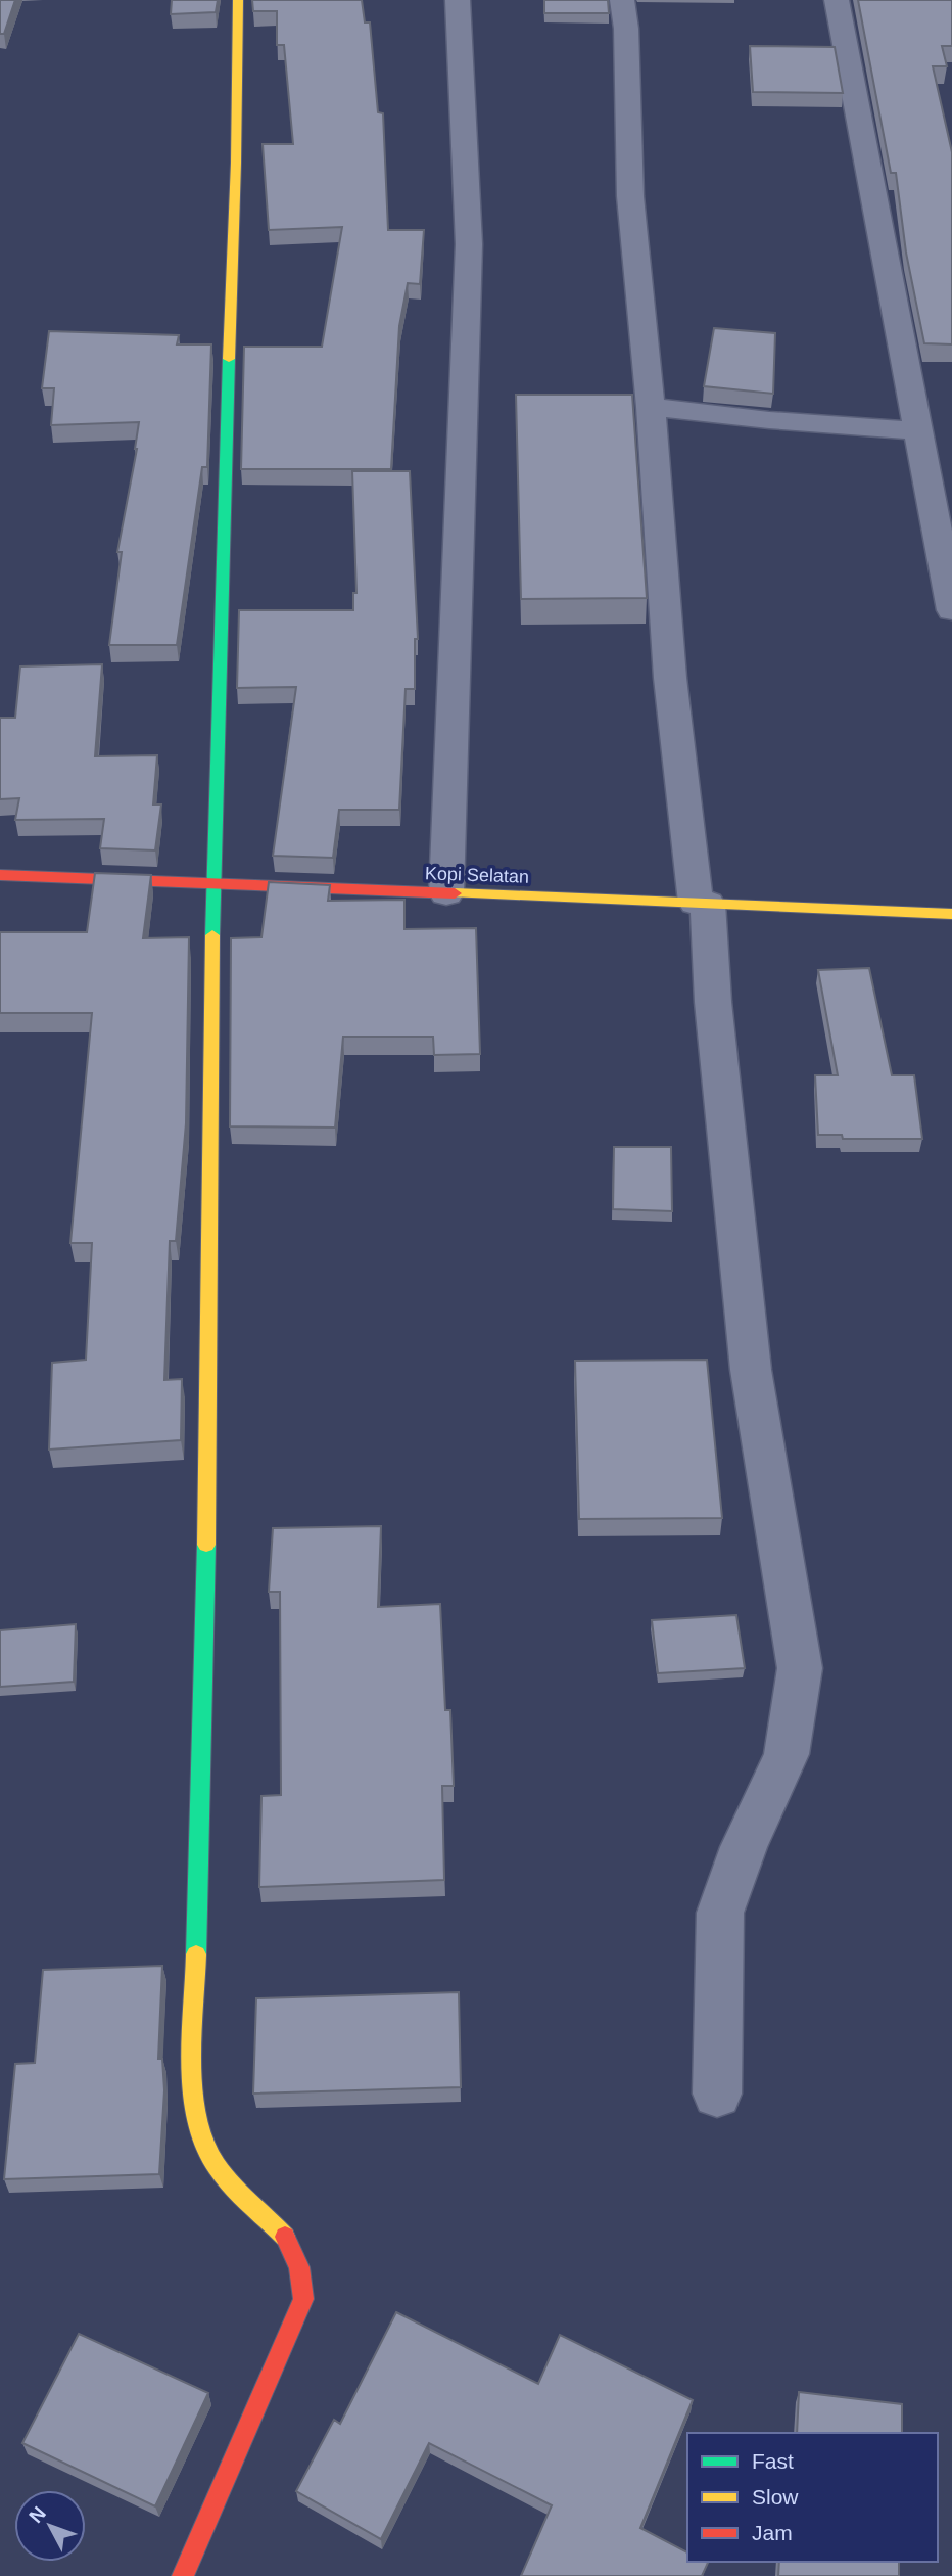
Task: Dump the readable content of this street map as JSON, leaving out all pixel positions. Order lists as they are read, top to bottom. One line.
{"streets":{"street":["Kopi Selatan"]},"legend":["Fast","Slow","Jam"],"north":"top left"}
